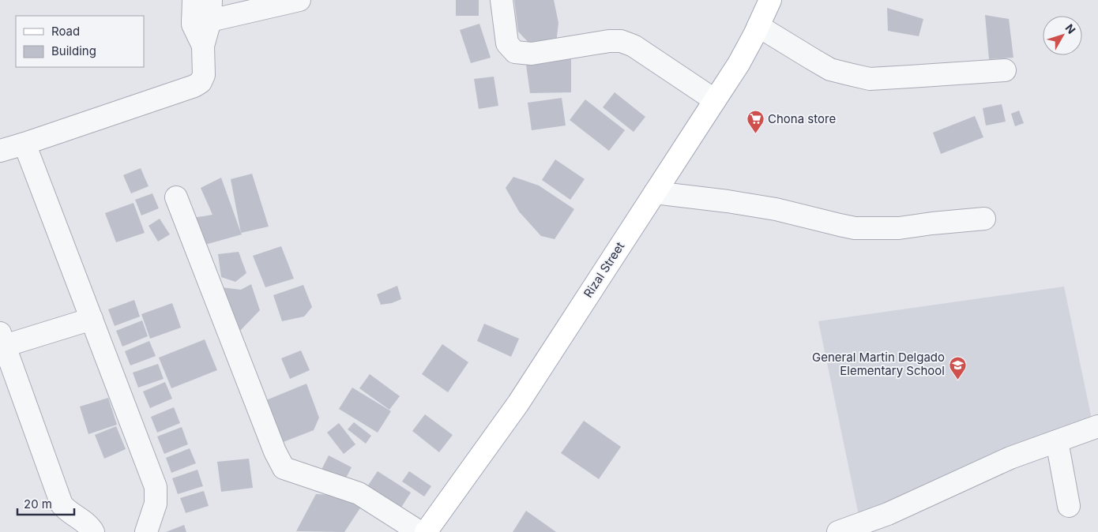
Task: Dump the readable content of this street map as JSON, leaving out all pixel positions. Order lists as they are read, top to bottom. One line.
{"streets":{"main road":["Rizal Street"]},"places":{"supermarket":["Chona store"],"school or university":["General Martin Delgado Elementary School"]},"legend":["Road","Building"],"scale_bar":"20 m","north":"top right"}
